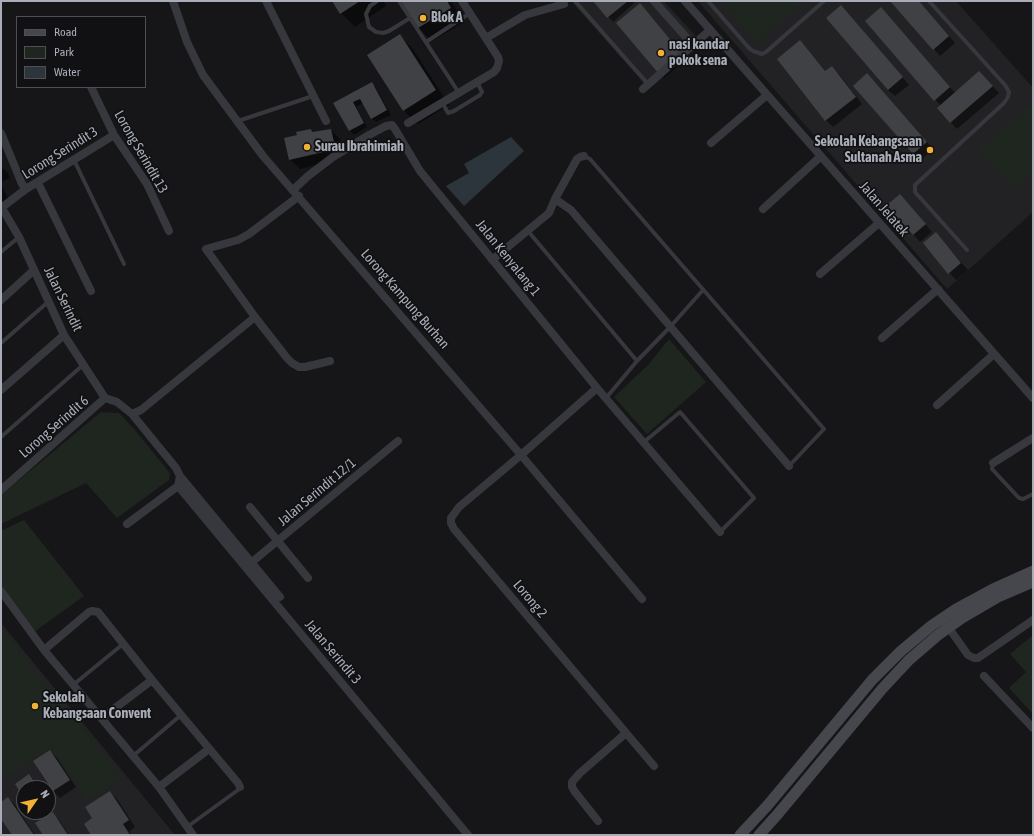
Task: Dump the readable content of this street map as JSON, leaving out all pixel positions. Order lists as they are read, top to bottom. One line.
{"streets":{"street":["Lorong Serindit 13","Lorong Serindit 3","Jalan Jelatek","Jalan Kenyalang 1","Jalan Serindit","Lorong Kampung Burhan","Lorong Serindit 6","Jalan Serindit 12/1","Lorong 2","Jalan Serindit 3"]},"crossings":[["Lorong Serindit 13","Lorong Serindit 3"],["Lorong Serindit 3","Jalan Serindit"],["Jalan Kenyalang 1","Lorong Kampung Burhan"],["Jalan Serindit","Lorong Serindit 6"],["Lorong Kampung Burhan","Lorong 2"]],"places":["Blok A","nasi kandar pokok sena","Surau Ibrahimiah","Sekolah Kebangsaan Sultanah Asma","Sekolah Kebangsaan Convent"],"legend":["Road","Park","Water"],"north":"top right"}
